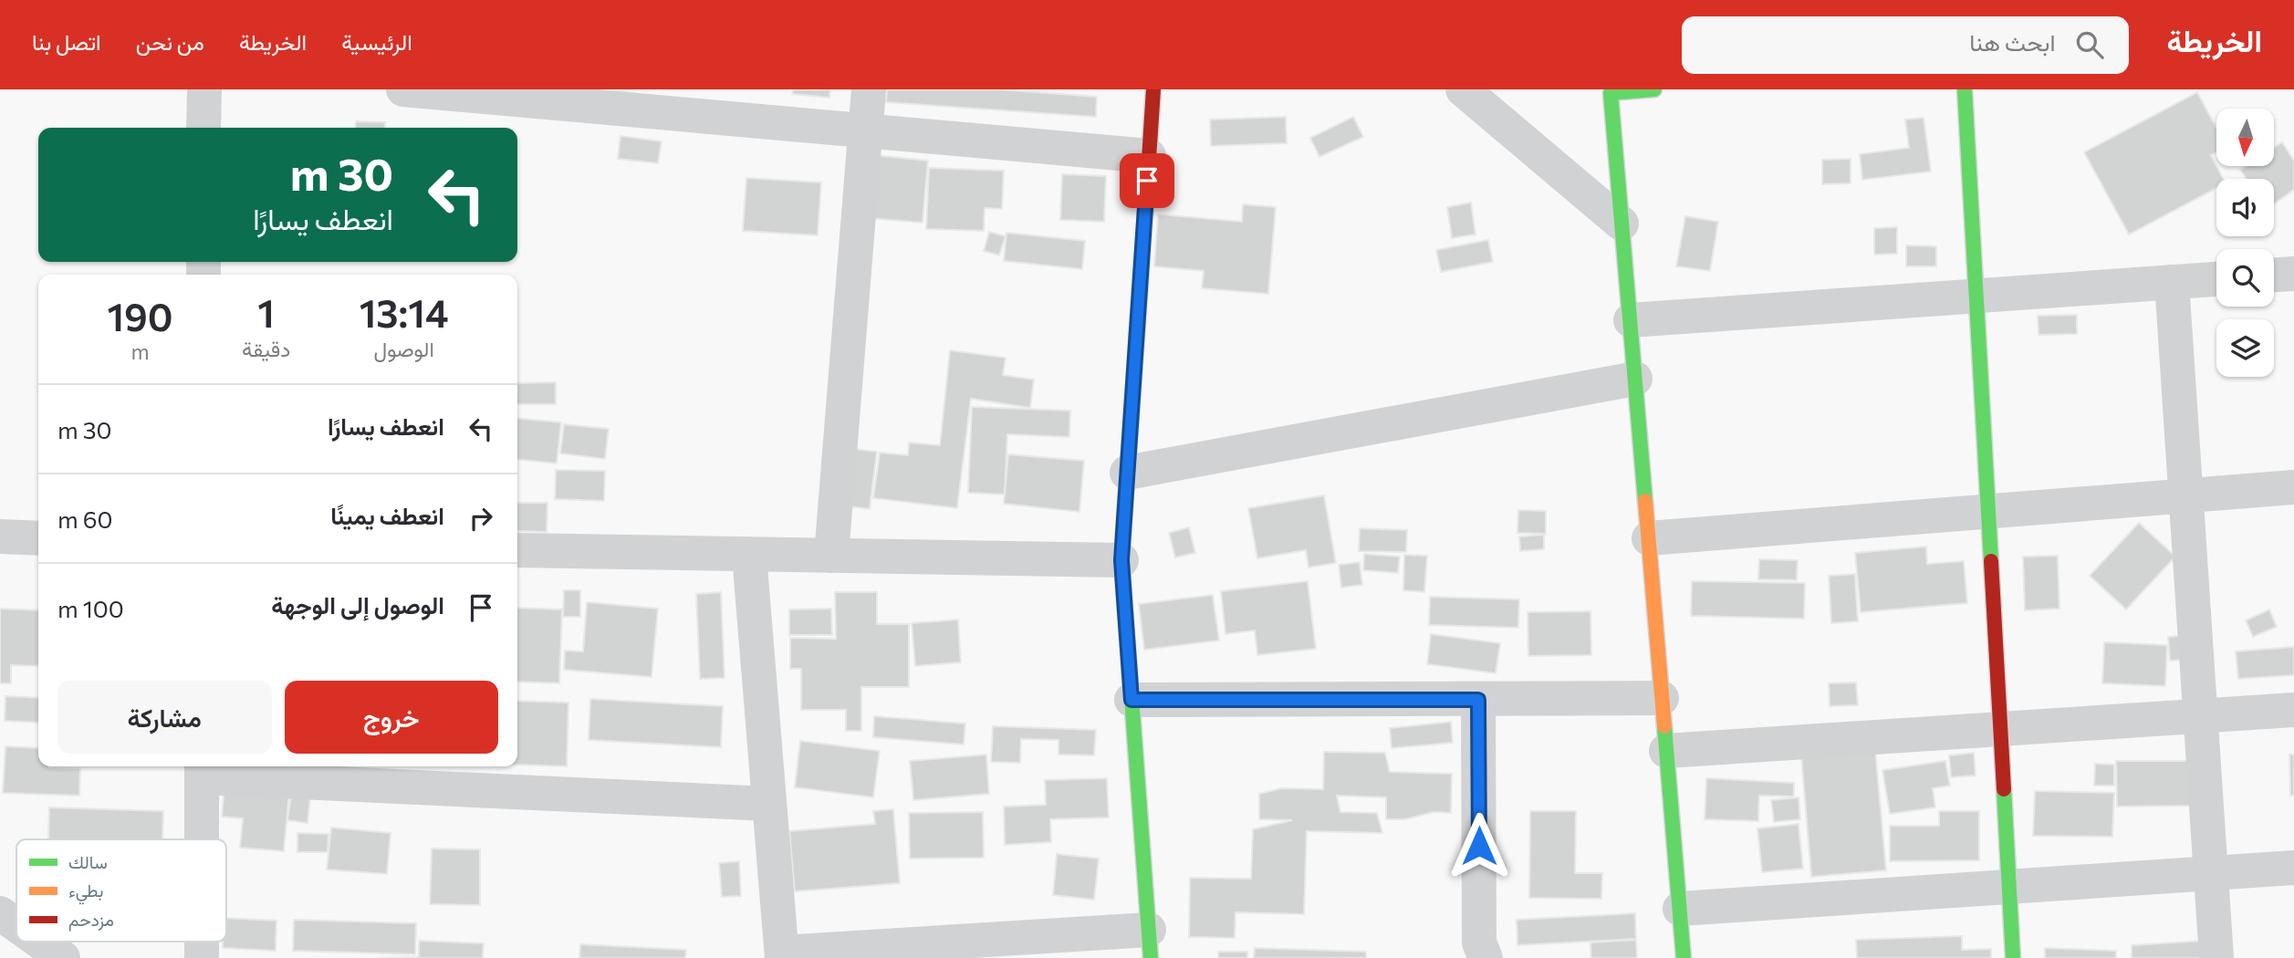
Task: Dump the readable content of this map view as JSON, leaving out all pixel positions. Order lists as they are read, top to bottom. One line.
{"legend":["سالك","بطيء","مزدحم"],"north":"bottom","page":{"header":"الخريطة","search":"ابحث هنا","nav":["الرئيسية","الخريطة","من نحن","اتصل بنا"],"turn":["30 m","انعطف يسارًا"],"eta":["13:14","الوصول","1","دقيقة","190","m"],"list":[{"name":"انعطف يسارًا","value":"30 m"},{"name":"انعطف يمينًا","value":"60 m"},{"name":"الوصول إلى الوجهة","value":"100 m"}],"buttons":["خروج","مشاركة"]}}
